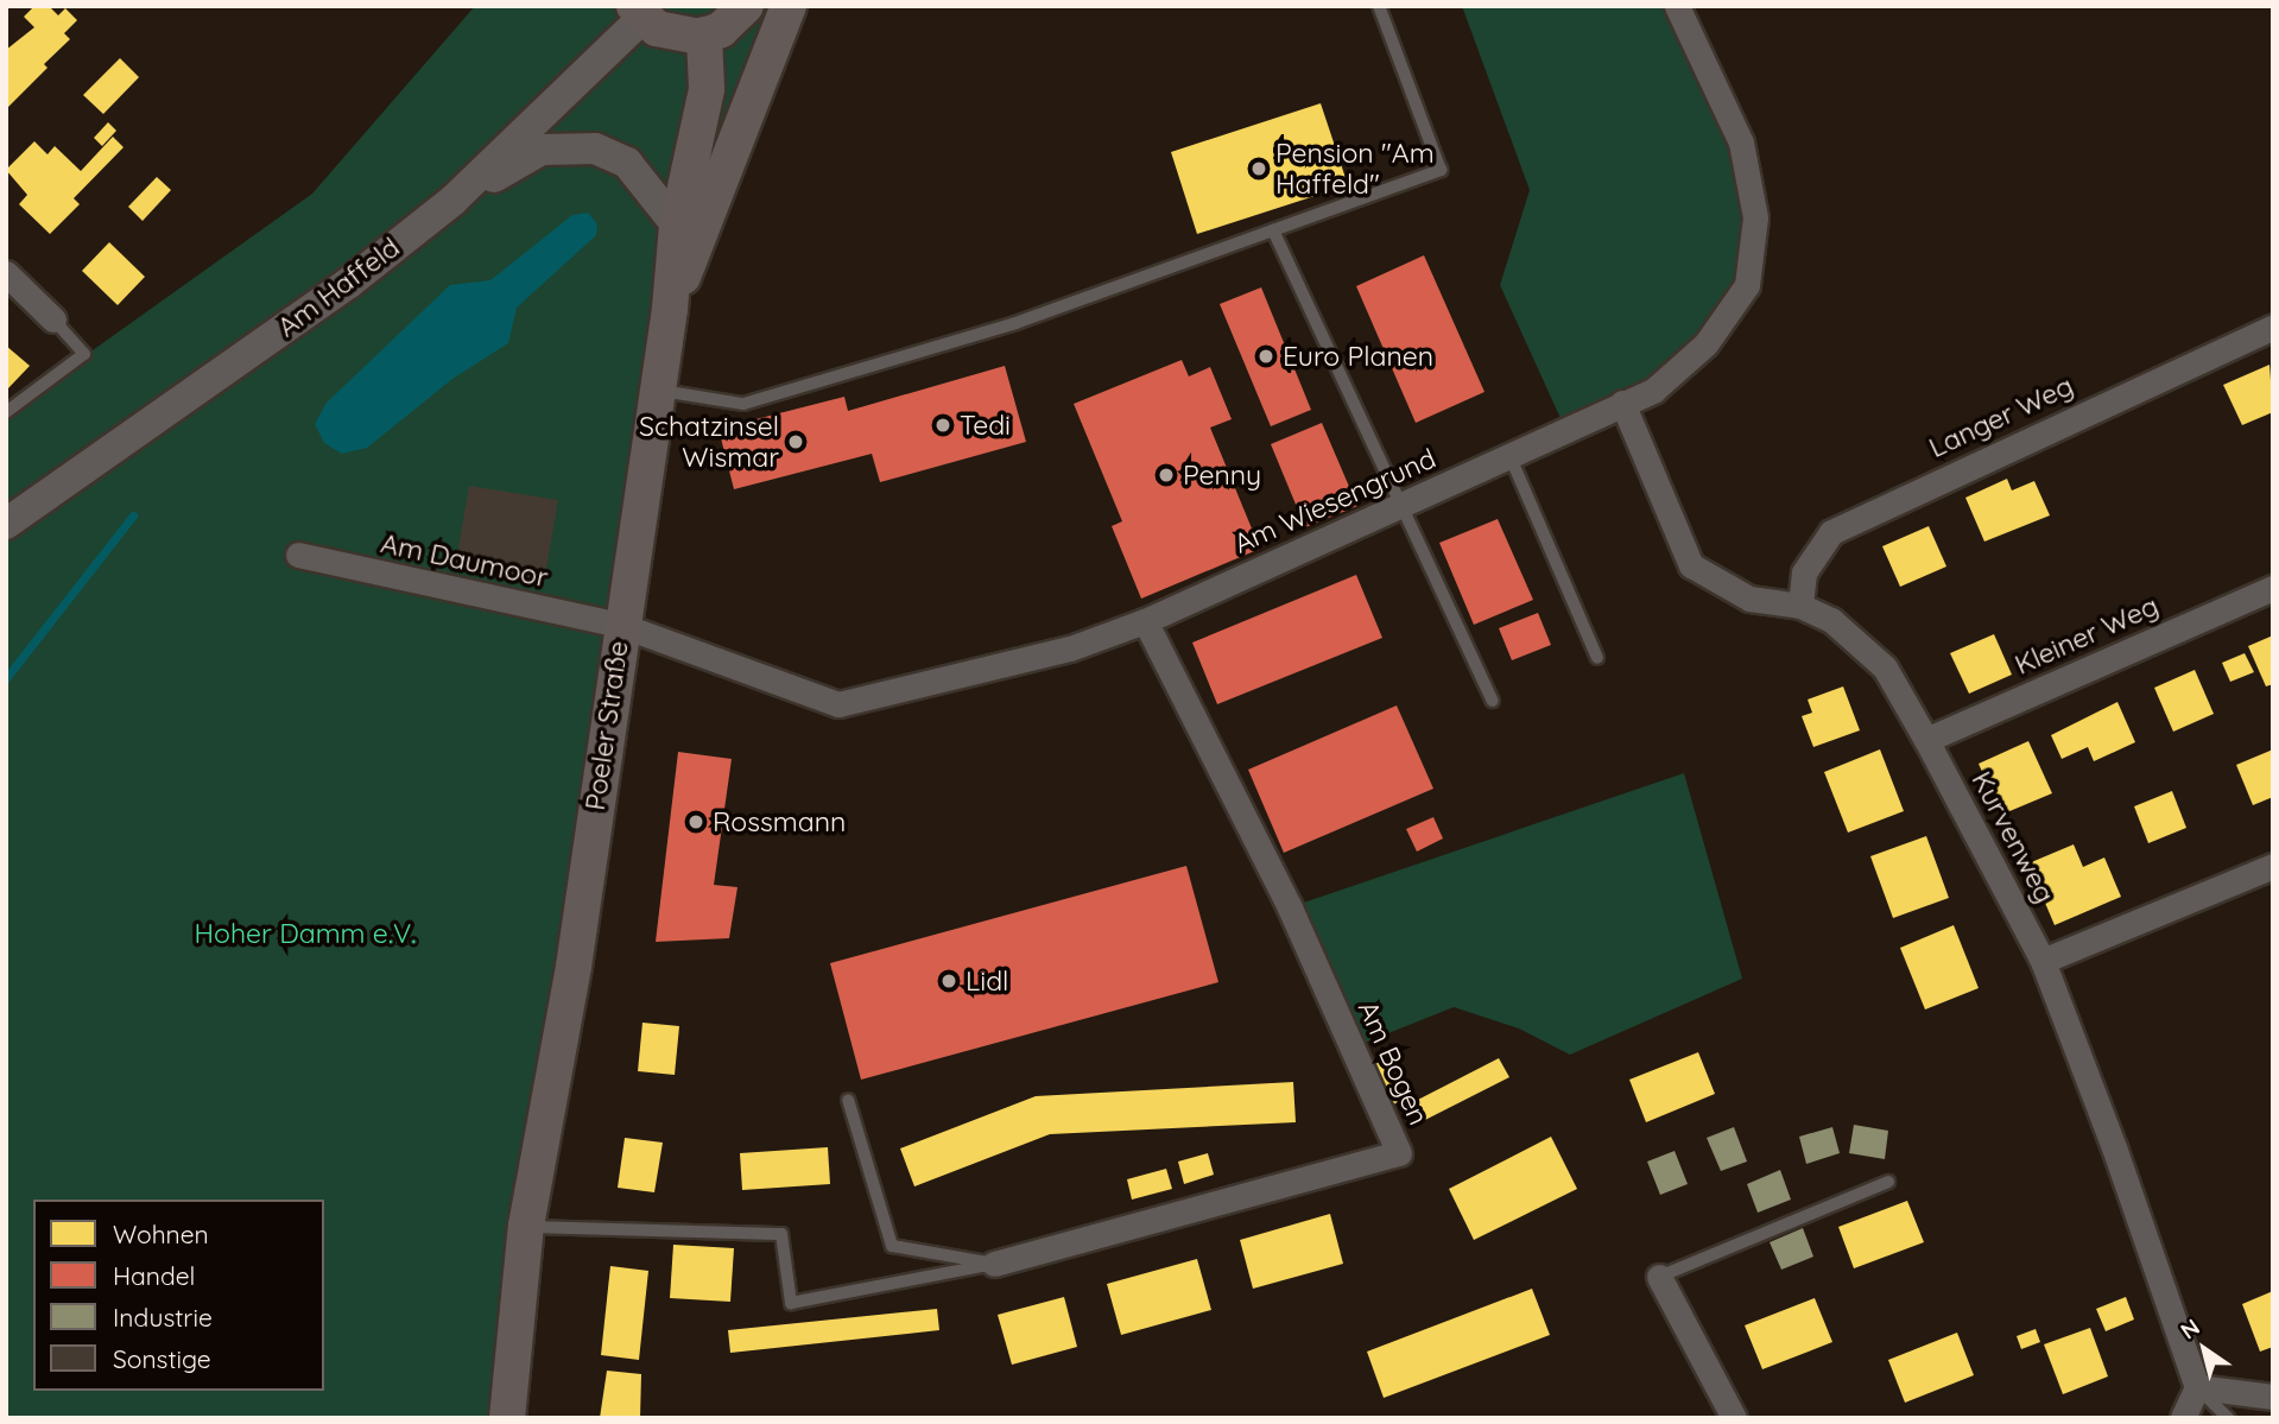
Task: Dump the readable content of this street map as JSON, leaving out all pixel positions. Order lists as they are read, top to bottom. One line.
{"streets":{"main road":["Poeler Straße"],"street":["Am Haffeld","Langer Weg","Am Wiesengrund","Am Daumoor","Kleiner Weg","Kurvenweg","Am Bogen"]},"crossings":[["Langer Weg","Kurvenweg"],["Am Wiesengrund","Am Daumoor"],["Am Wiesengrund","Poeler Straße"],["Am Wiesengrund","Kurvenweg"],["Am Wiesengrund","Am Bogen"],["Am Daumoor","Poeler Straße"],["Kleiner Weg","Kurvenweg"]],"parks":["Hoher Damm e.V."],"places":["Pension \"Am Haffeld\"","Euro Planen","Tedi","Schatzinsel Wismar","Penny","Rossmann","Lidl"],"legend":["Wohnen","Handel","Industrie","Sonstige"],"north":"top left"}
